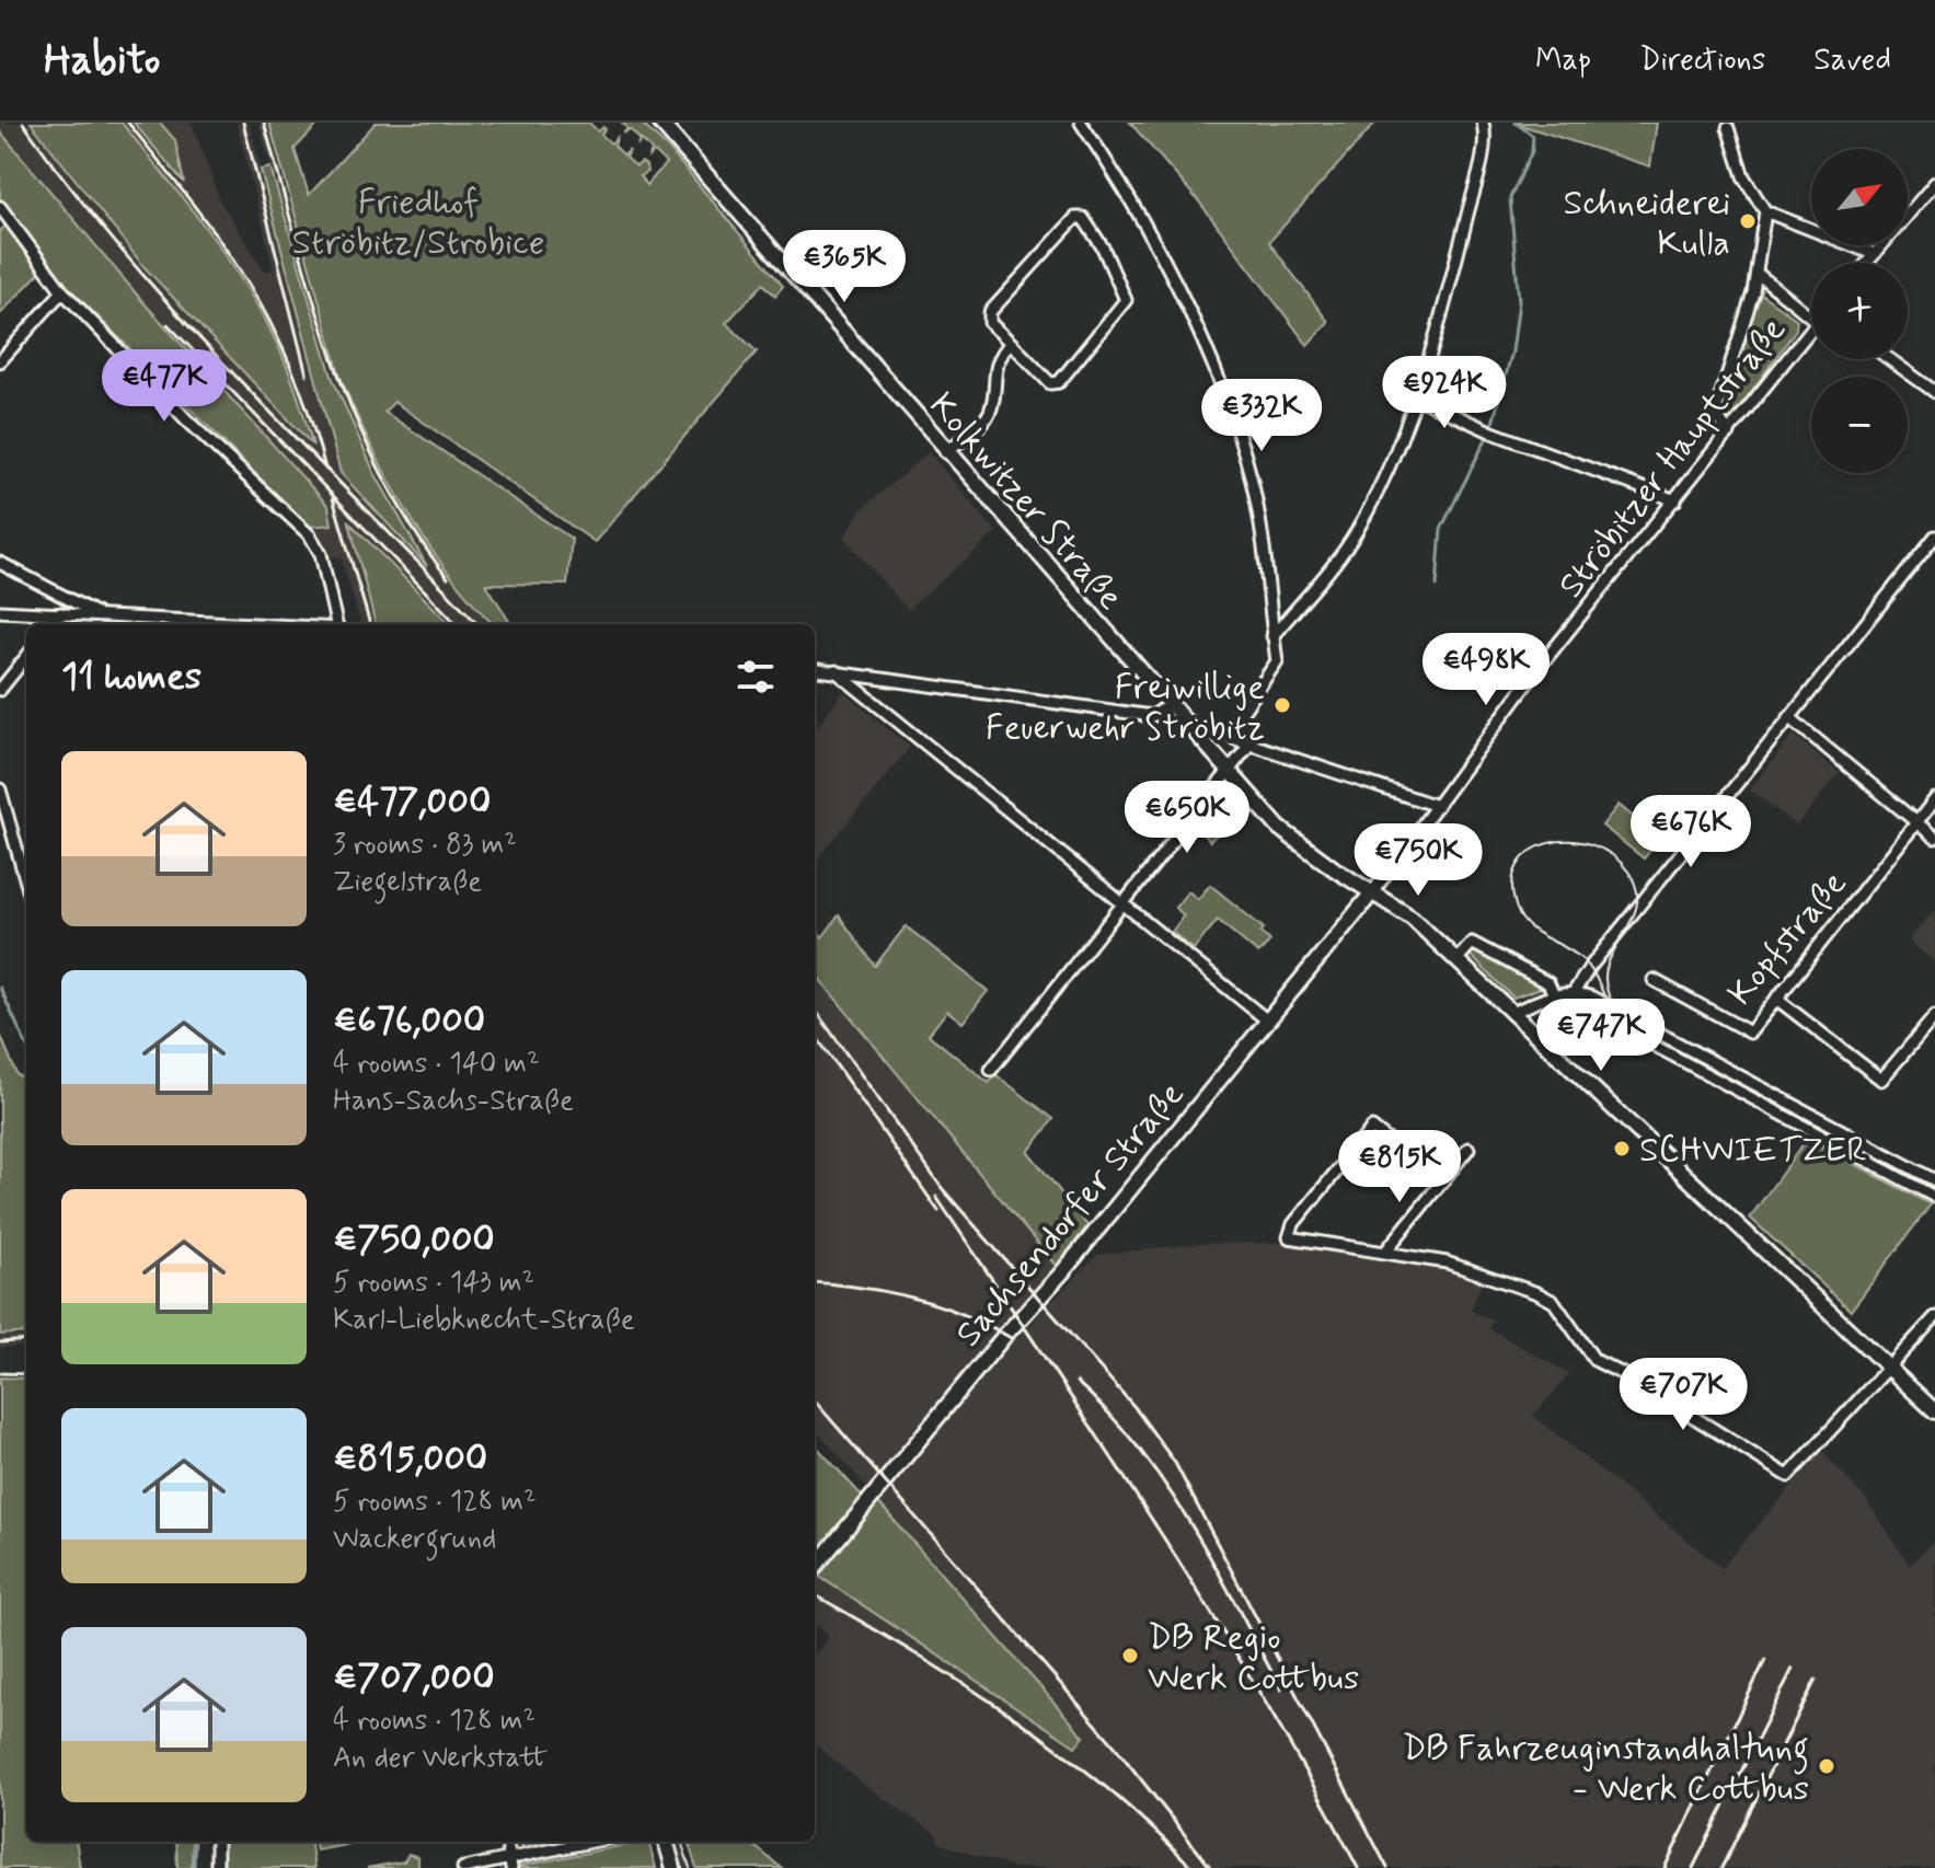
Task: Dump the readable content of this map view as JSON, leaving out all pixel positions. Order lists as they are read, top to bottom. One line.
{"streets":{"main road":["Kolkwitzer Straße","Sachsendorfer Straße"],"street":["Ströbitzer Hauptstraße","Kopfstraße"]},"crossings":[["Ströbitzer Hauptstraße","Kolkwitzer Straße"],["Ströbitzer Hauptstraße","Sachsendorfer Straße"],["Kolkwitzer Straße","Sachsendorfer Straße"]],"parks":["Friedhof Ströbitz/Strobice"],"places":["Schneiderei Kulla","Freiwillige Feuerwehr Ströbitz","SCHWIETZER","DB Regio Werk Cottbus","DB Fahrzeuginstandhaltung - Werk Cottbus"],"north":"top right","page":{"header":"Habito","nav":["Map","Directions","Saved"],"map_buttons":["+","−"],"price":["€365K","€477K","€924K","€332K","€498K","€650K","€676K","€750K","€747K","€815K","€707K"],"heading":"11 homes","list":[{"name":"€477,000","note":"3 rooms · 83 m² · Ziegelstraße"},{"name":"€676,000","note":"4 rooms · 140 m² · Hans-Sachs-Straße"},{"name":"€750,000","note":"5 rooms · 143 m² · Karl-Liebknecht-Straße"},{"name":"€815,000","note":"5 rooms · 128 m² · Wackergrund"},{"name":"€707,000","note":"4 rooms · 128 m² · An der Werkstatt"}]}}
